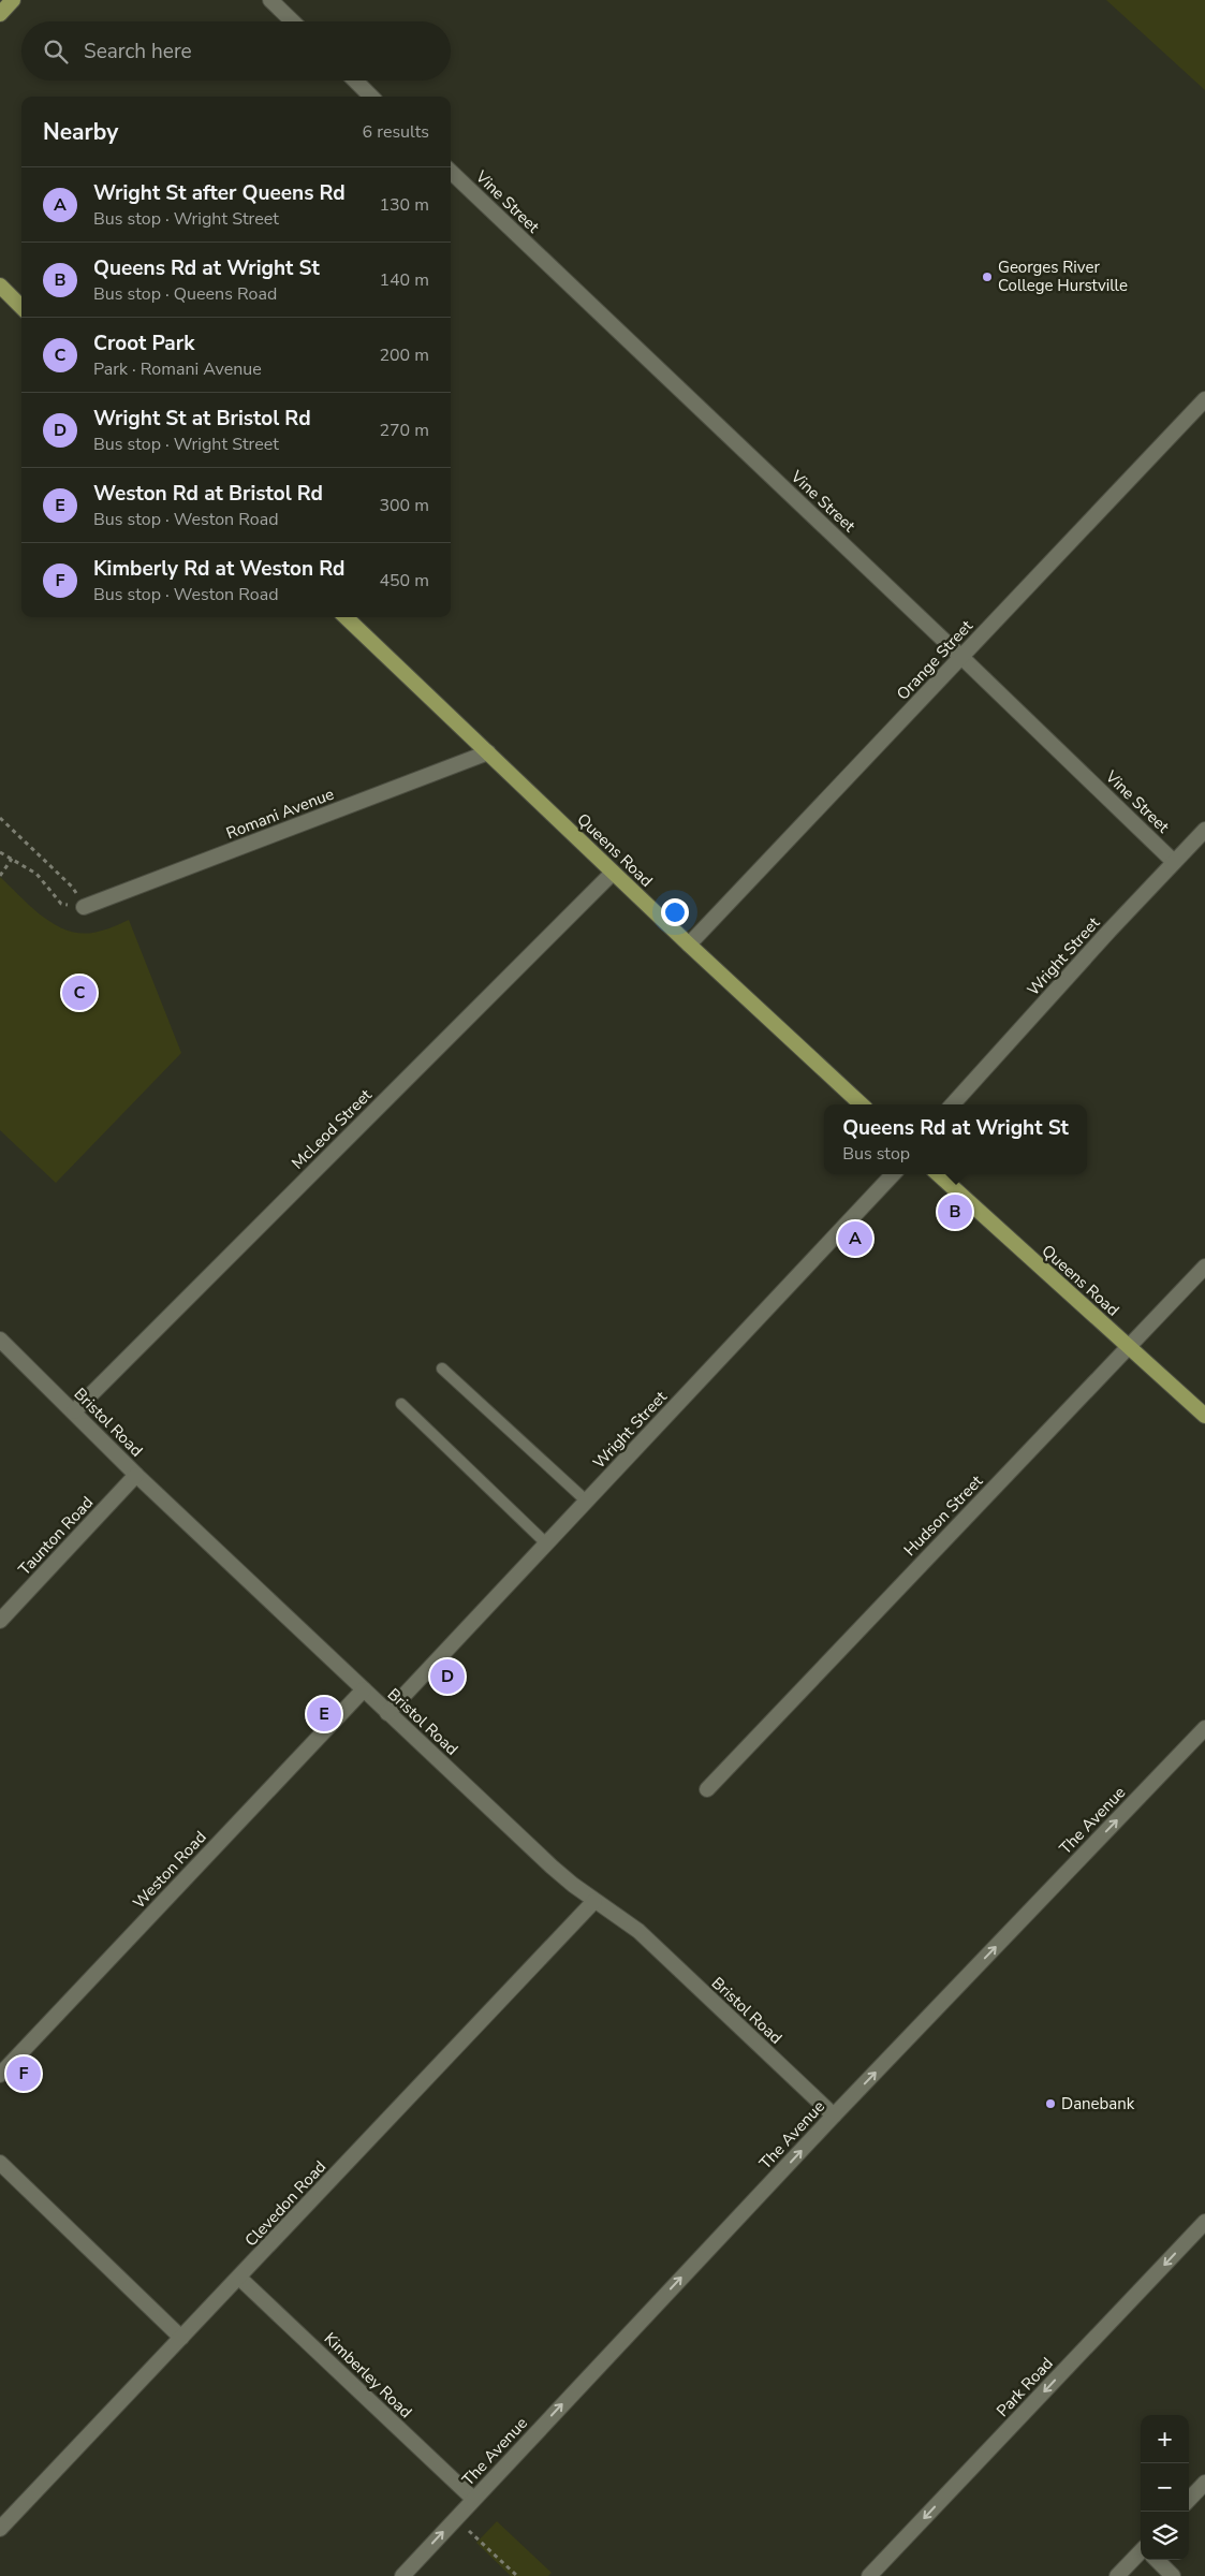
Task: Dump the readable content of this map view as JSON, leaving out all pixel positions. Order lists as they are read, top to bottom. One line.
{"streets":{"main road":["Queens Road"],"street":["Vine Street","Orange Street","Romani Avenue","Wright Street","McLeod Street","Bristol Road","Hudson Street","Taunton Road","The Avenue","Weston Road","Clevedon Road","Kimberley Road","Park Road"]},"crossings":[["Vine Street","Orange Street"],["Vine Street","Wright Street"],["Orange Street","Queens Road"],["Romani Avenue","Queens Road"],["Queens Road","McLeod Street"],["Queens Road","Hudson Street"],["Wright Street","Bristol Road"],["McLeod Street","Bristol Road"],["Bristol Road","Taunton Road"],["Bristol Road","The Avenue"],["Bristol Road","Weston Road"],["Bristol Road","Clevedon Road"],["The Avenue","Kimberley Road"],["Clevedon Road","Kimberley Road"]],"one_way":["The Avenue","Park Road"],"places":["Georges River College Hurstville","Danebank"],"page":{"search":"Search here","heading":["Nearby","6 results"],"list":[{"mark":"A","name":"Wright St after Queens Rd","note":"Bus stop · Wright Street","value":"130 m"},{"mark":"B","name":"Queens Rd at Wright St","note":"Bus stop · Queens Road","value":"140 m"},{"mark":"C","name":"Croot Park","note":"Park · Romani Avenue","value":"200 m"},{"mark":"D","name":"Wright St at Bristol Rd","note":"Bus stop · Wright Street","value":"270 m"},{"mark":"E","name":"Weston Rd at Bristol Rd","note":"Bus stop · Weston Road","value":"300 m"},{"mark":"F","name":"Kimberly Rd at Weston Rd","note":"Bus stop · Weston Road","value":"450 m"}],"pins":["C","B","A","D","E","F"],"popup":["Queens Rd at Wright St","Bus stop"],"map_buttons":["+","−"]}}
